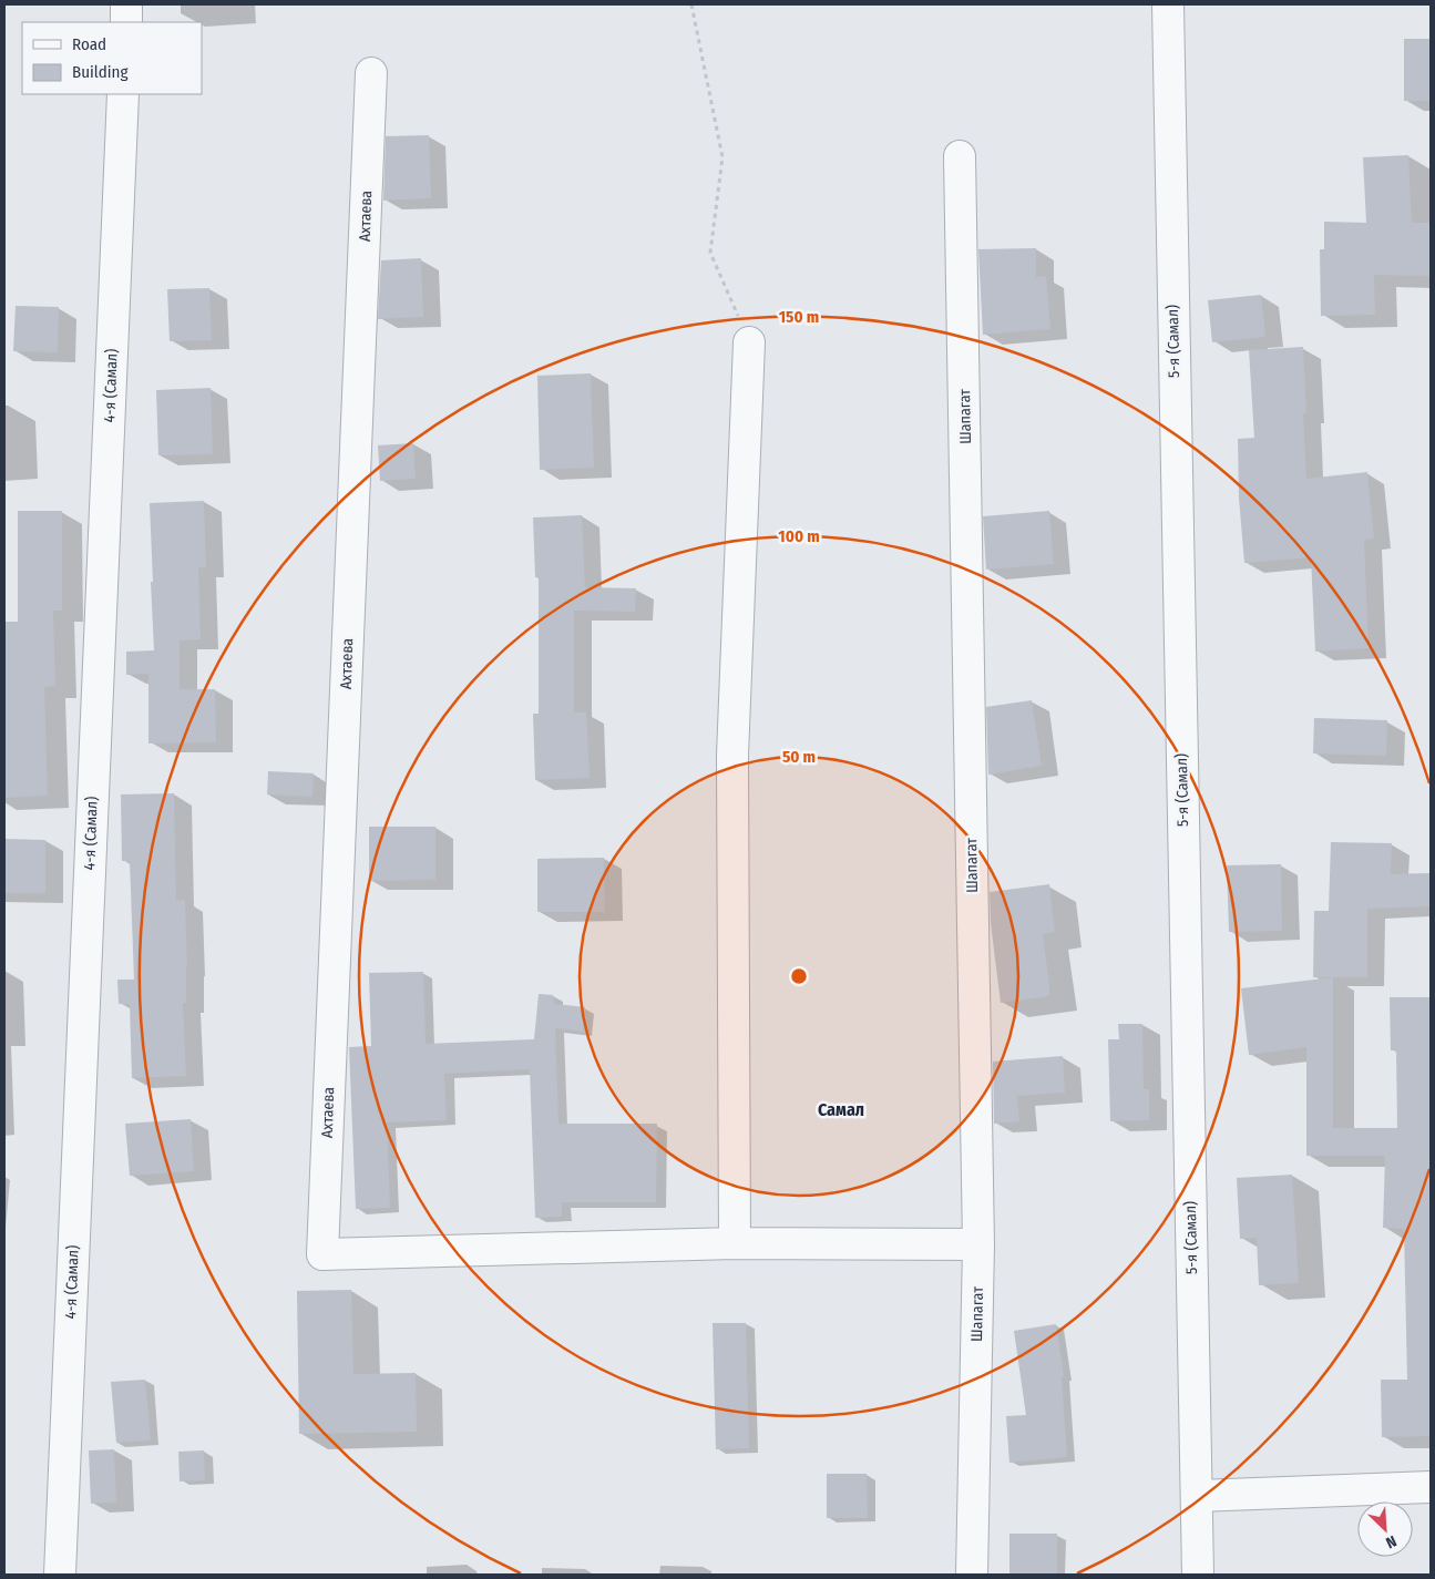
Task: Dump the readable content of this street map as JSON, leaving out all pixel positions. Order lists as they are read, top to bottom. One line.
{"streets":{"street":["Ахтаева","5-я (Самал)","4-я (Самал)","Шапагат"]},"districts":["Самал"],"legend":["Road","Building"],"north":"bottom right","rings":["150 m","100 m","50 m"]}
